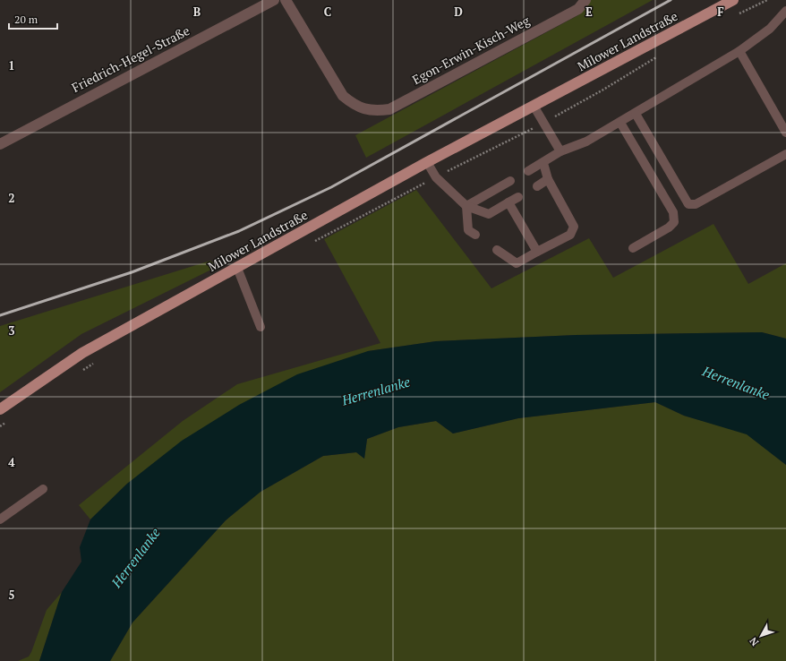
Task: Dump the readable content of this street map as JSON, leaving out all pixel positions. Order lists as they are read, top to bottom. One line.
{"streets":{"main road":["Milower Landstraße"],"street":["Egon-Erwin-Kisch-Weg","Friedrich-Hegel-Straße"]},"water":["Herrenlanke"],"scale_bar":"20 m","north":"bottom left","grid":{"columns":["B","C","D","E","F"],"rows":["1","2","3","4","5"]}}
